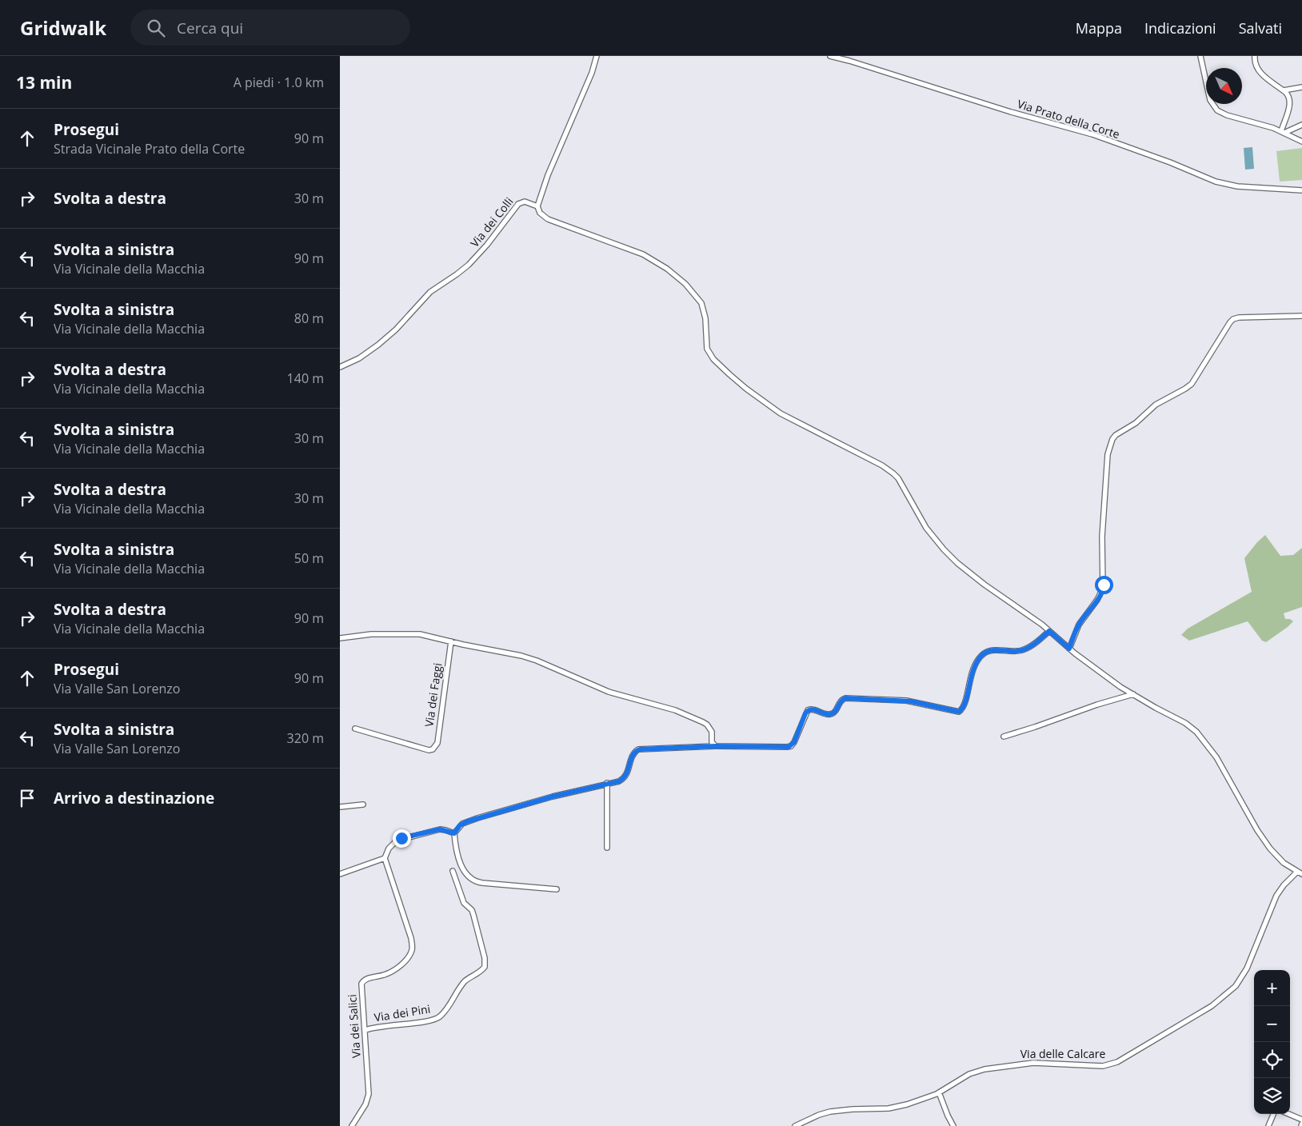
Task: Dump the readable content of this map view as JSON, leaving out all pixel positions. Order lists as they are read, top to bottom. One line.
{"streets":{"street":["Via Prato della Corte","Via dei Colli","Via dei Faggi","Via dei Pini","Via dei Salici","Via delle Calcare"]},"crossings":[["Via dei Pini","Via dei Salici"]],"north":"bottom right","page":{"header":"Gridwalk","search":"Cerca qui","nav":["Mappa","Indicazioni","Salvati"],"heading":["13 min","A piedi · 1.0 km"],"list":[["Prosegui","Strada Vicinale Prato della Corte","90 m"],["Svolta a destra","30 m"],["Svolta a sinistra","Via Vicinale della Macchia","90 m"],["Svolta a sinistra","Via Vicinale della Macchia","80 m"],["Svolta a destra","Via Vicinale della Macchia","140 m"],["Svolta a sinistra","Via Vicinale della Macchia","30 m"],["Svolta a destra","Via Vicinale della Macchia","30 m"],["Svolta a sinistra","Via Vicinale della Macchia","50 m"],["Svolta a destra","Via Vicinale della Macchia","90 m"],["Prosegui","Via Valle San Lorenzo","90 m"],["Svolta a sinistra","Via Valle San Lorenzo","320 m"],"Arrivo a destinazione"],"map_buttons":["+","−"]}}
